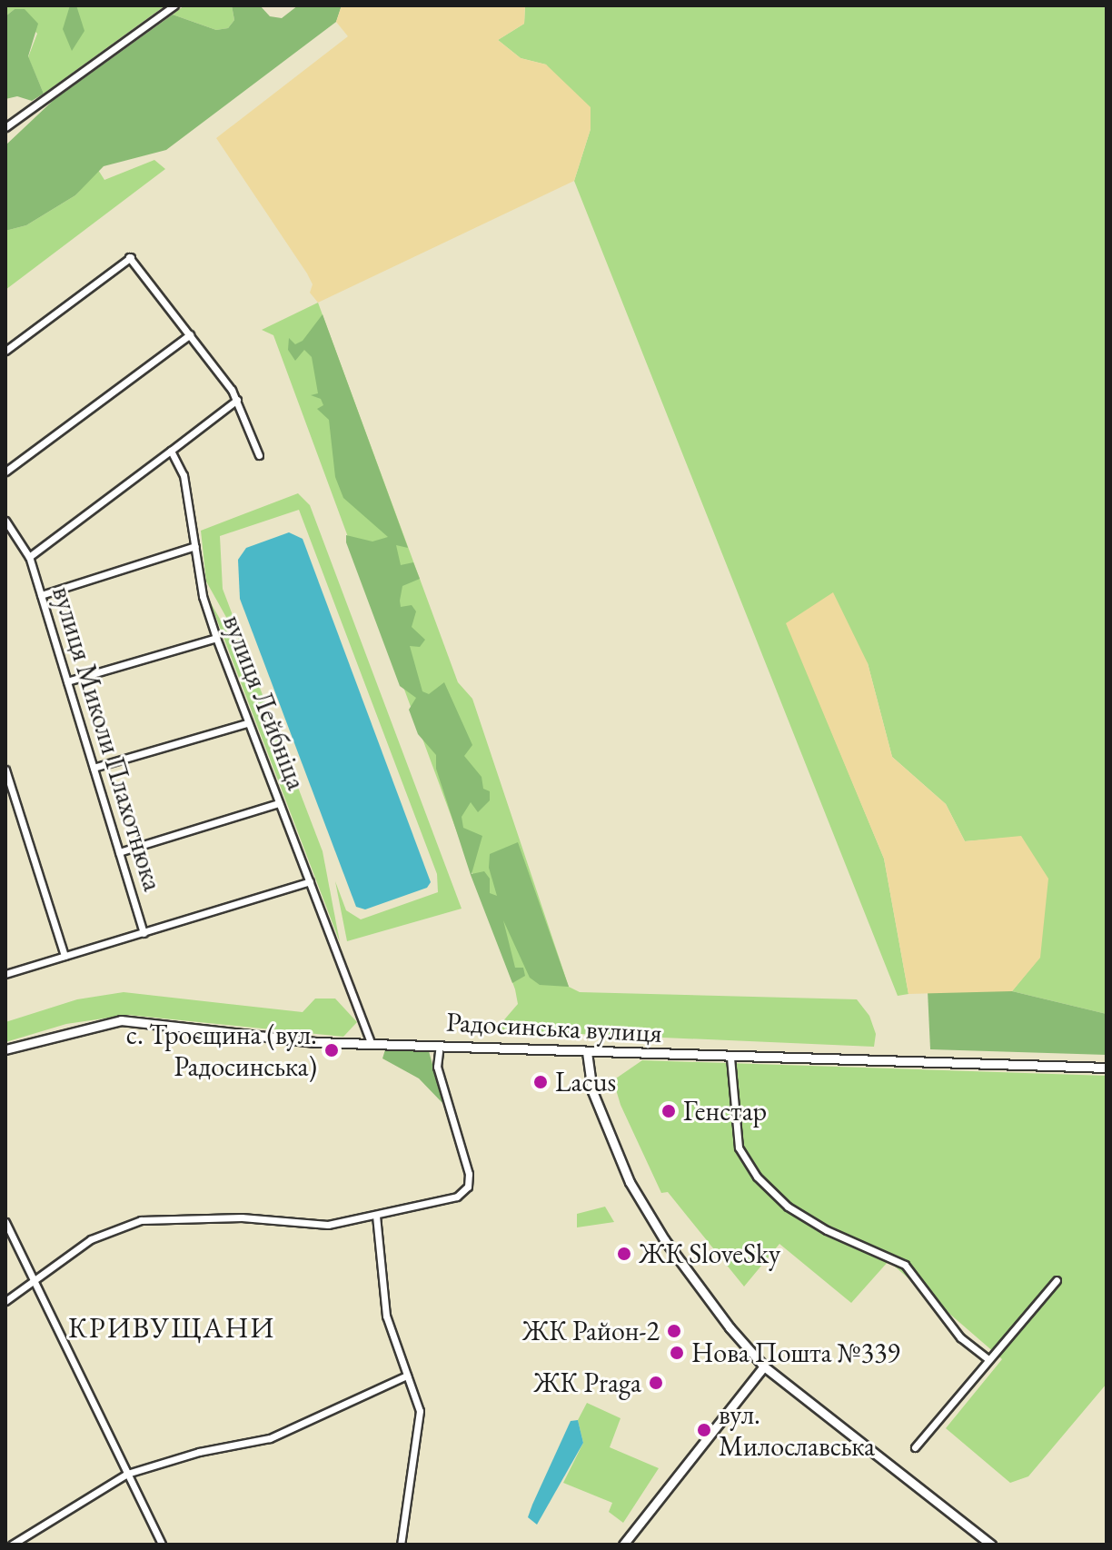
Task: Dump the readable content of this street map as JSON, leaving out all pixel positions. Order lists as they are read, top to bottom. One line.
{"streets":{"main road":["Радосинська вулиця"],"street":["вулиця Лейбніца","вулиця Миколи Плахотнюка"]},"crossings":[["вулиця Лейбніца","вулиця Миколи Плахотнюка"],["вулиця Лейбніца","Радосинська вулиця"]],"districts":["КРИВУЩАНИ"],"places":["с. Троєщина (вул. Радосинська)","Lacus","Генстар","ЖК SloveSky","ЖК Район-2","Нова Пошта №339","ЖК Praga","вул. Милославська"]}
